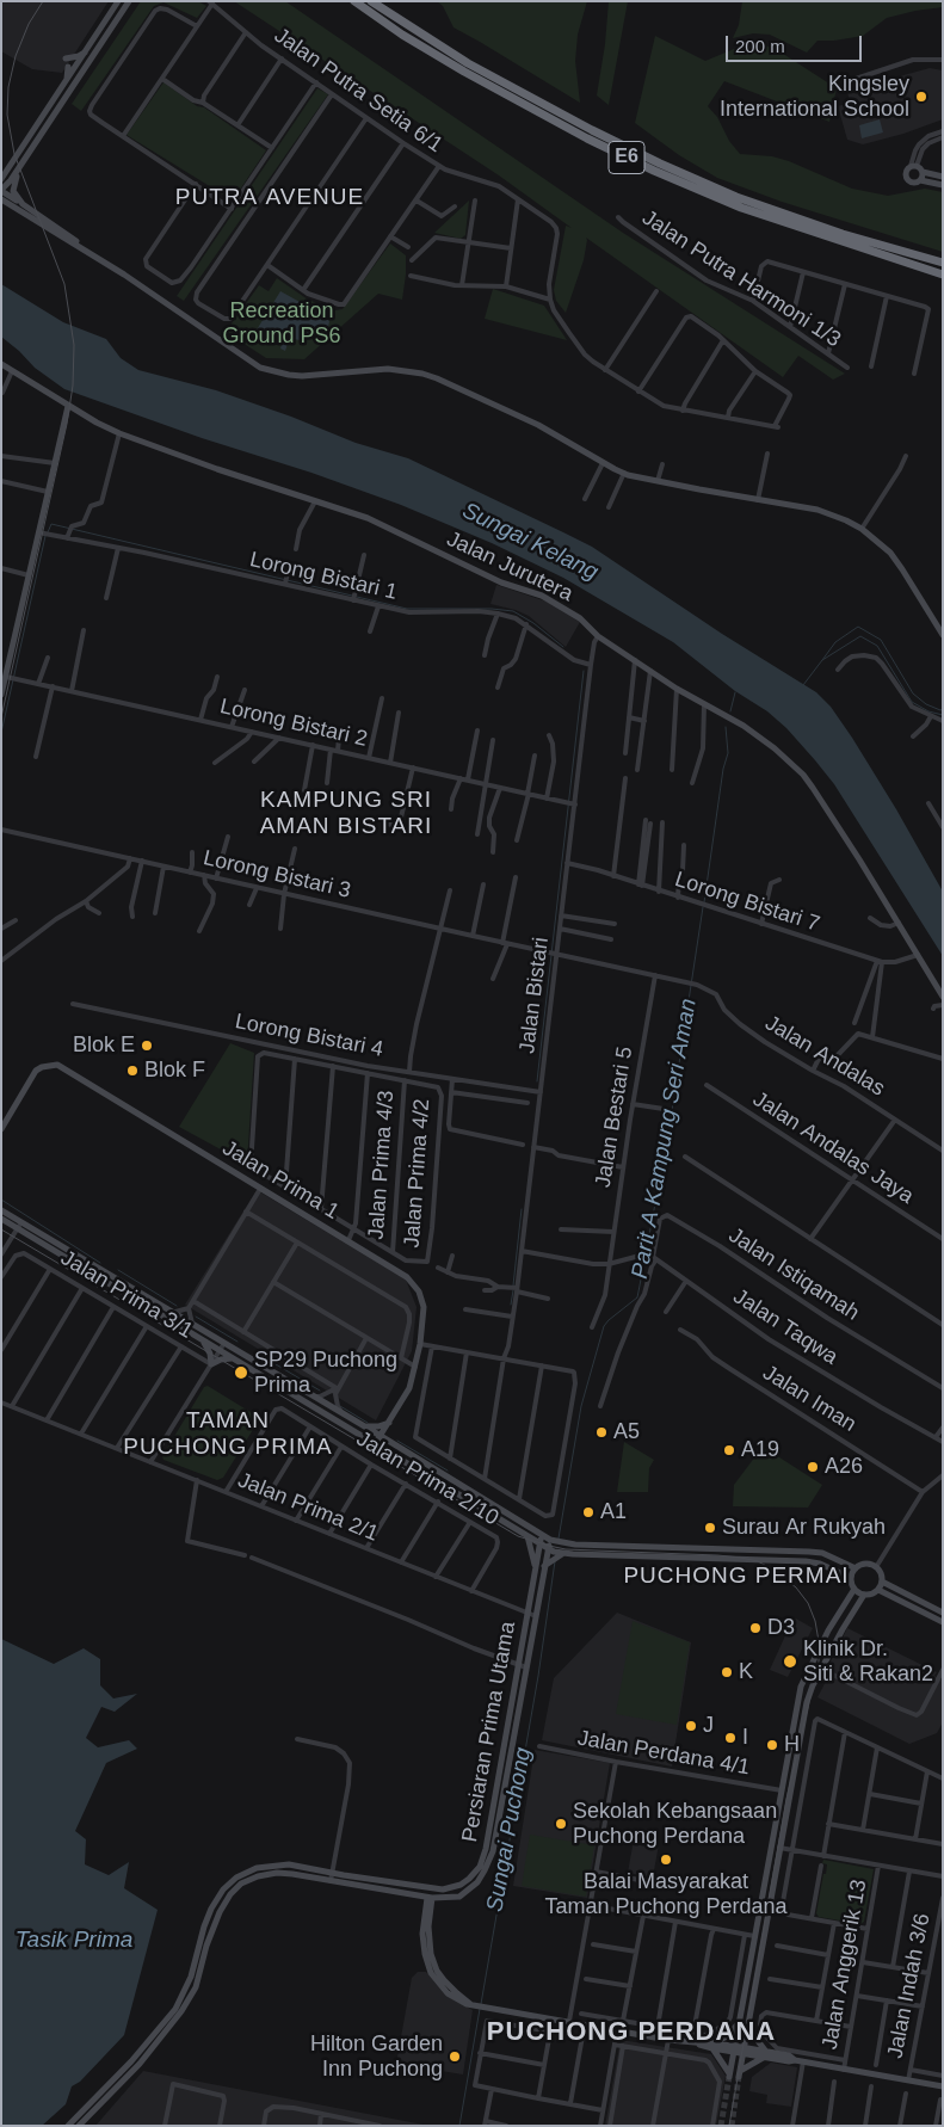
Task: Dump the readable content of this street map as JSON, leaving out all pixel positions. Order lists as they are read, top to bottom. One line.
{"streets":{"highway":["E6"],"main road":["Jalan Jurutera","Jalan Prima 1","Persiaran Prima Utama"],"street":["Jalan Putra Setia 6/1","Jalan Putra Harmoni 1/3","Lorong Bistari 1","Lorong Bistari 2","Lorong Bistari 3","Lorong Bistari 7","Jalan Bistari","Lorong Bistari 4","Jalan Andalas","Jalan Bestari 5","Jalan Andalas Jaya","Jalan Prima 4/3","Jalan Prima 4/2","Jalan Istiqamah","Jalan Prima 3/1","Jalan Taqwa","Jalan Iman","Jalan Prima 2/10","Jalan Prima 2/1","Jalan Perdana 4/1","Jalan Anggerik 13","Jalan Indah 3/6"]},"crossings":[["Jalan Jurutera","Lorong Bistari 7"],["Jalan Jurutera","Jalan Bistari"],["Lorong Bistari 1","Jalan Bistari"],["Lorong Bistari 2","Jalan Bistari"],["Lorong Bistari 3","Jalan Bistari"],["Lorong Bistari 3","Jalan Andalas"],["Lorong Bistari 3","Jalan Bestari 5"],["Lorong Bistari 7","Jalan Bistari"],["Jalan Bistari","Lorong Bistari 4"],["Jalan Bestari 5","Jalan Taqwa"],["Jalan Prima 4/3","Jalan Prima 4/2"],["Jalan Istiqamah","Jalan Taqwa"],["Jalan Prima 2/10","Jalan Prima 2/1"],["Jalan Prima 2/1","Persiaran Prima Utama"]],"districts":["PUTRA AVENUE","KAMPUNG SRI AMAN BISTARI","TAMAN PUCHONG PRIMA","PUCHONG PERMAI","PUCHONG PERDANA"],"water":["Sungai Kelang","Parit A Kampung Seri Aman","Sungai Puchong","Tasik Prima"],"parks":["Recreation Ground PS6"],"places":["Kingsley International School","Blok E","Blok F","SP29 Puchong Prima","A5","A19","A26","A1","Surau Ar Rukyah","D3","Klinik Dr. Siti & Rakan2","K","J","I","H","Sekolah Kebangsaan Puchong Perdana","Balai Masyarakat Taman Puchong Perdana","Hilton Garden Inn Puchong"],"scale_bar":"200 m"}
